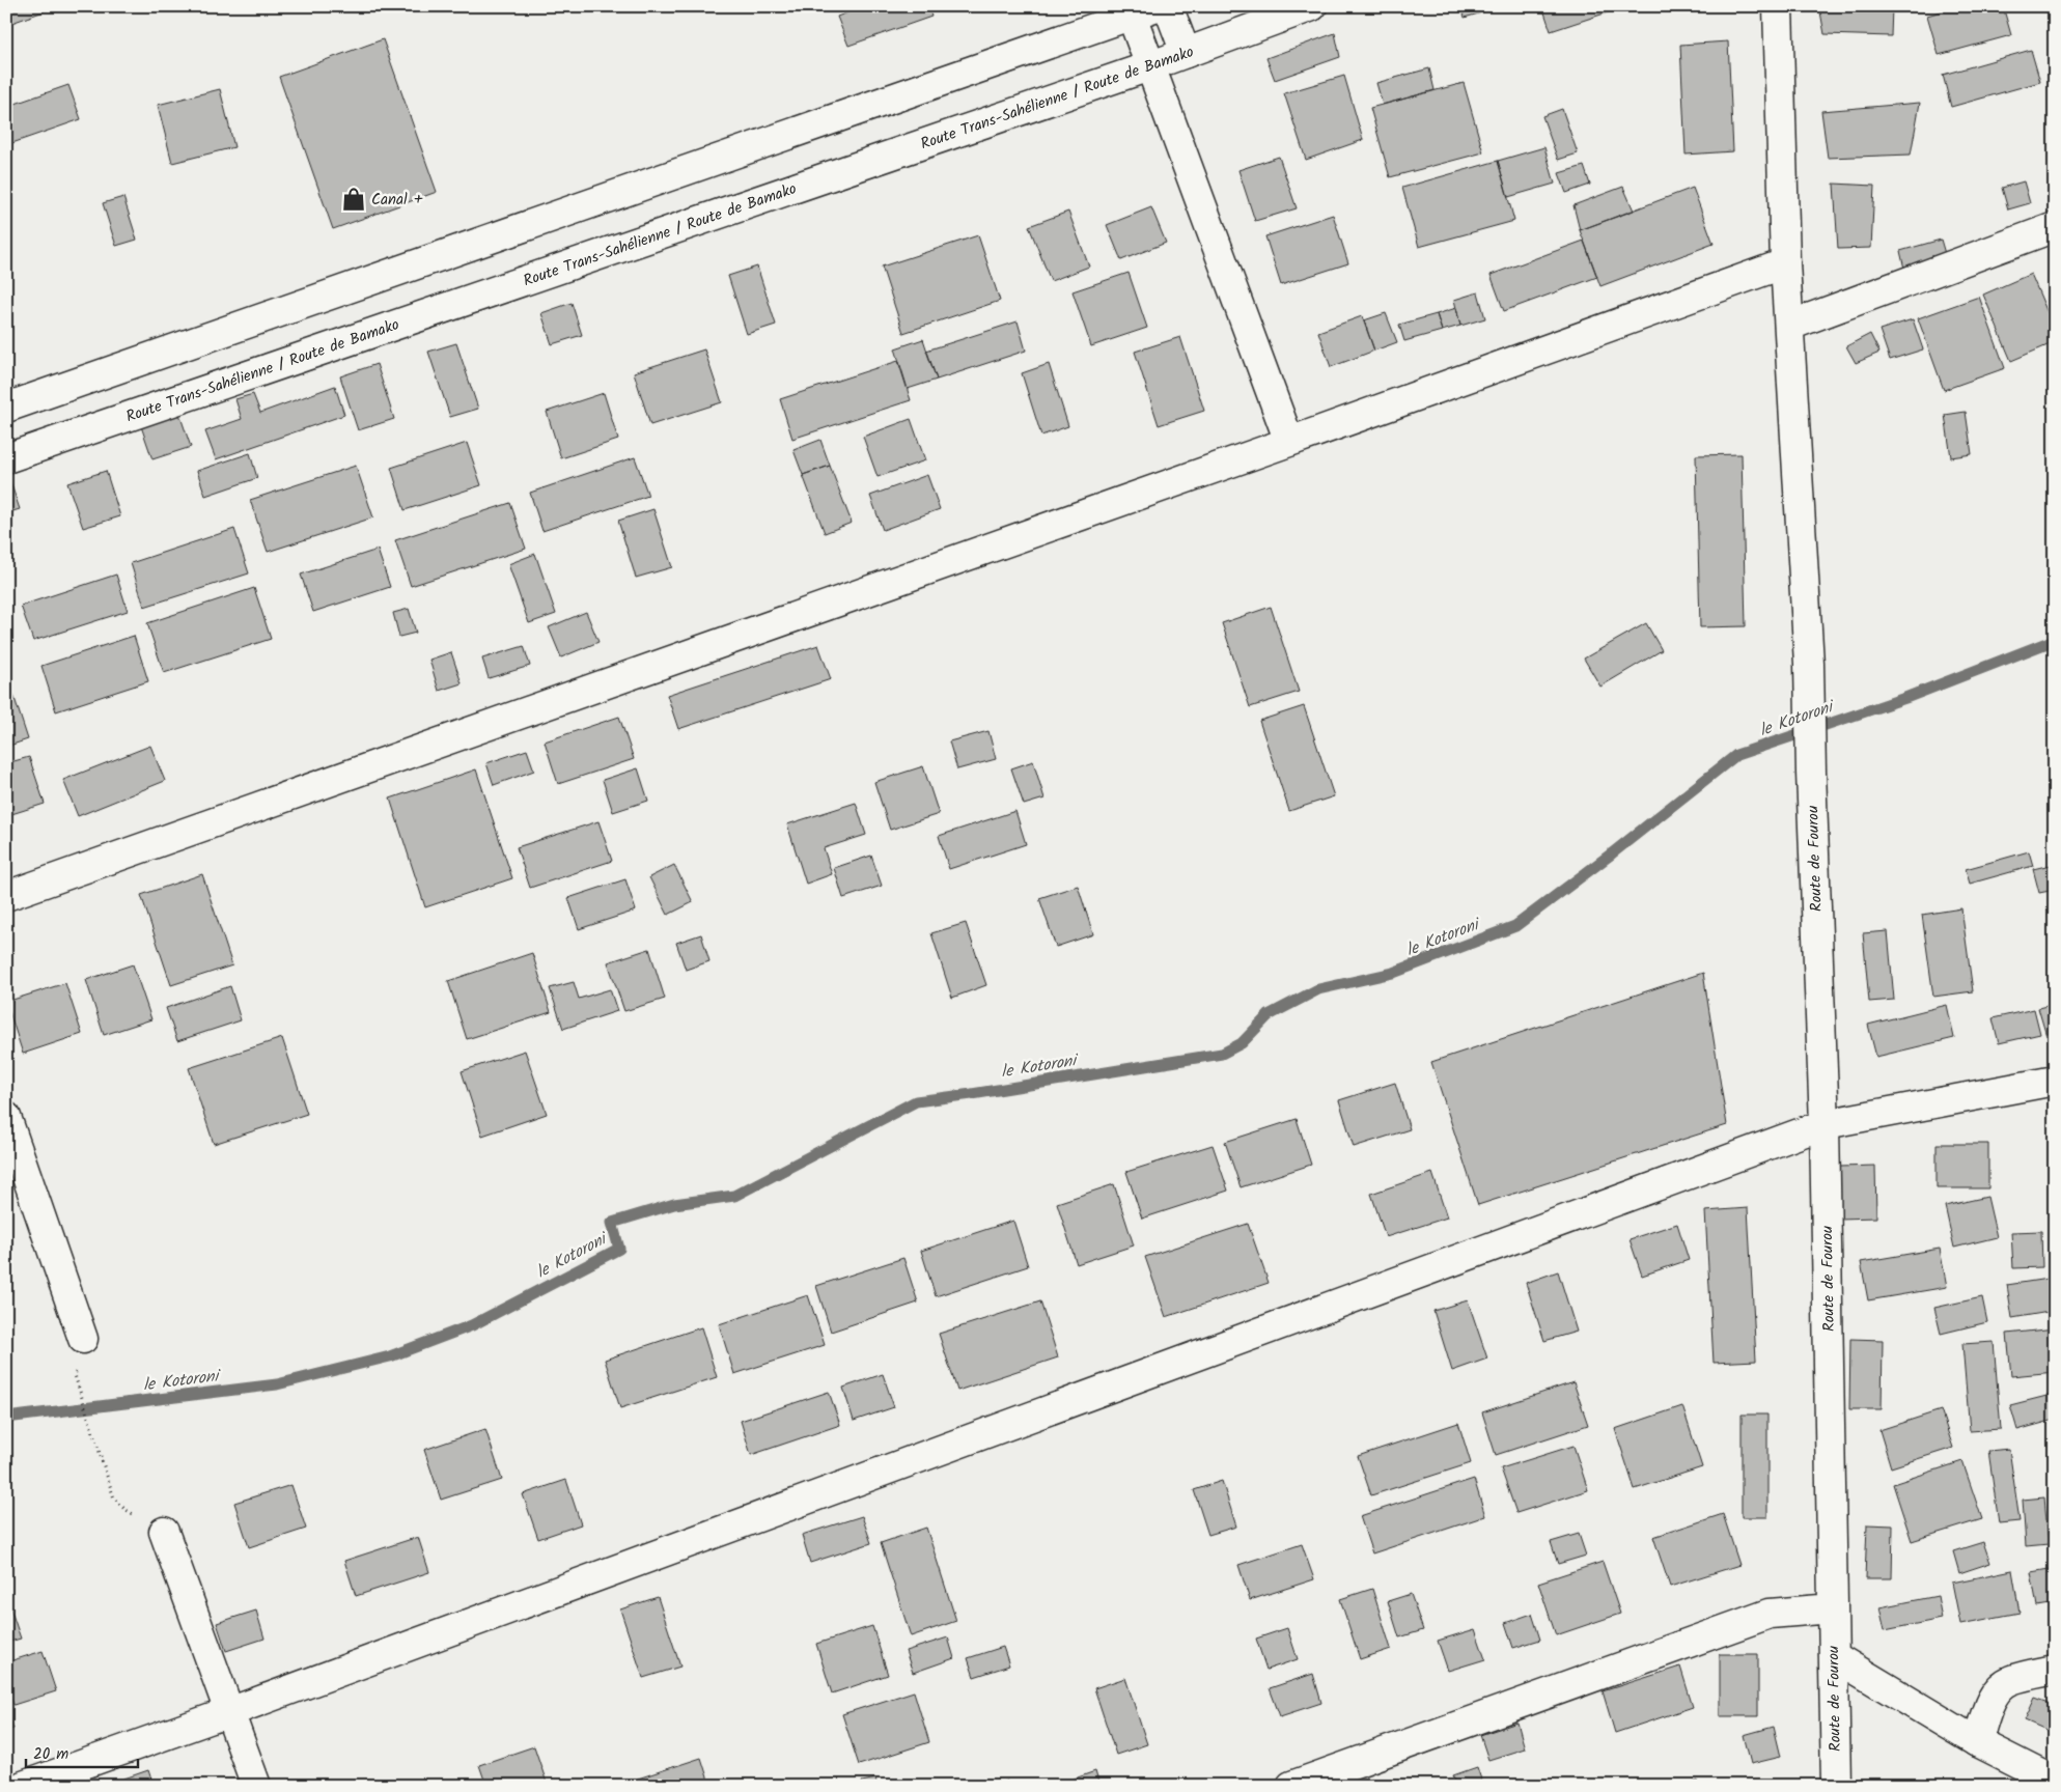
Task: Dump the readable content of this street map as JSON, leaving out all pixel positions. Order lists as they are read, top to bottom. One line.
{"streets":{"main road":["Route Trans-Sahélienne / Route de Bamako","Route de Fourou"]},"water":["le Kotoroni"],"places":{"shop":["Canal +"]},"scale_bar":"20 m"}
